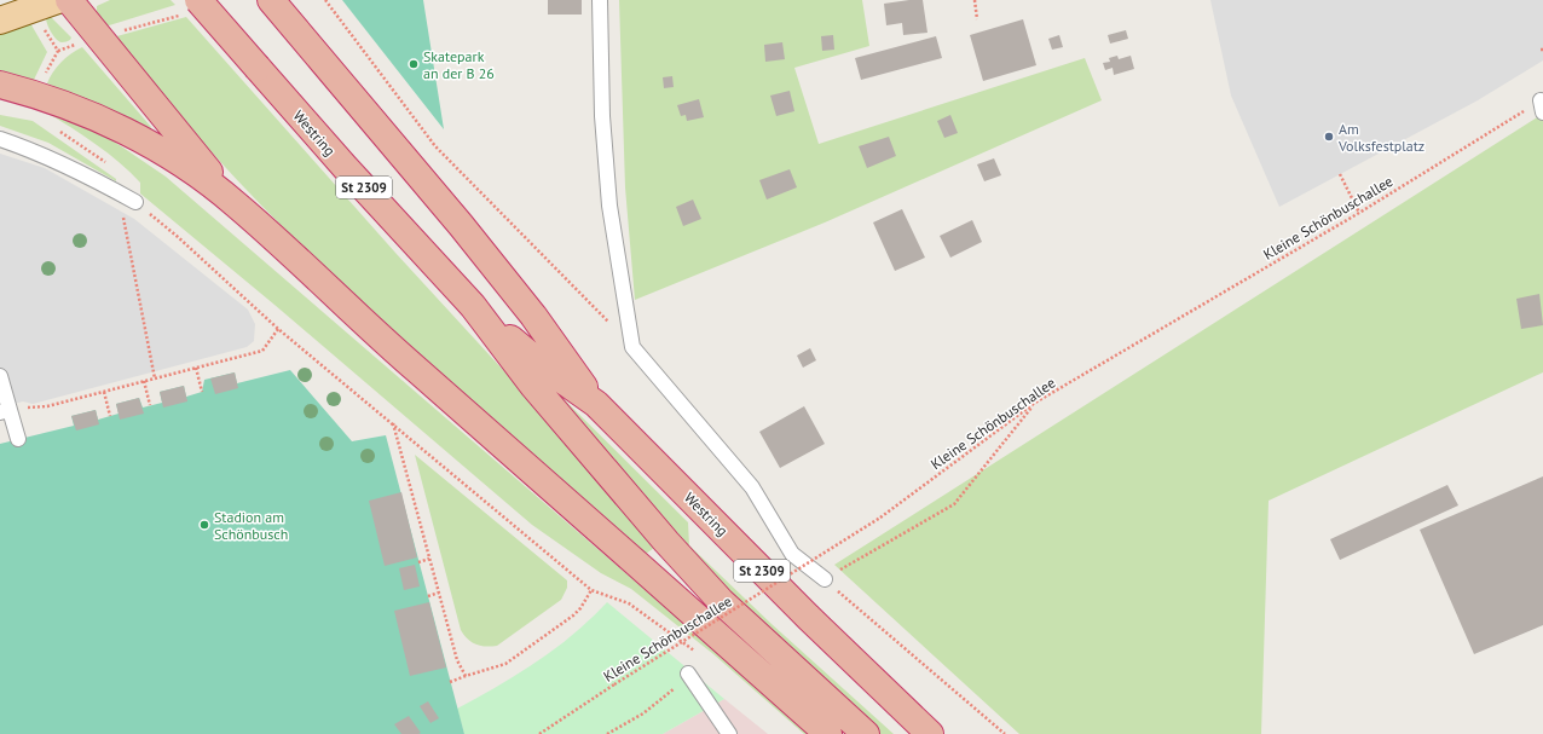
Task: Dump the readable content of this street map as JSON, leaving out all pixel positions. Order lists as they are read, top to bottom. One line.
{"streets":{"highway":["Westring","St 2309"],"path":["Kleine Schönbuschallee"]},"places":["Skatepark an der B 26","Am Volksfestplatz","Stadion am Schönbusch"]}
